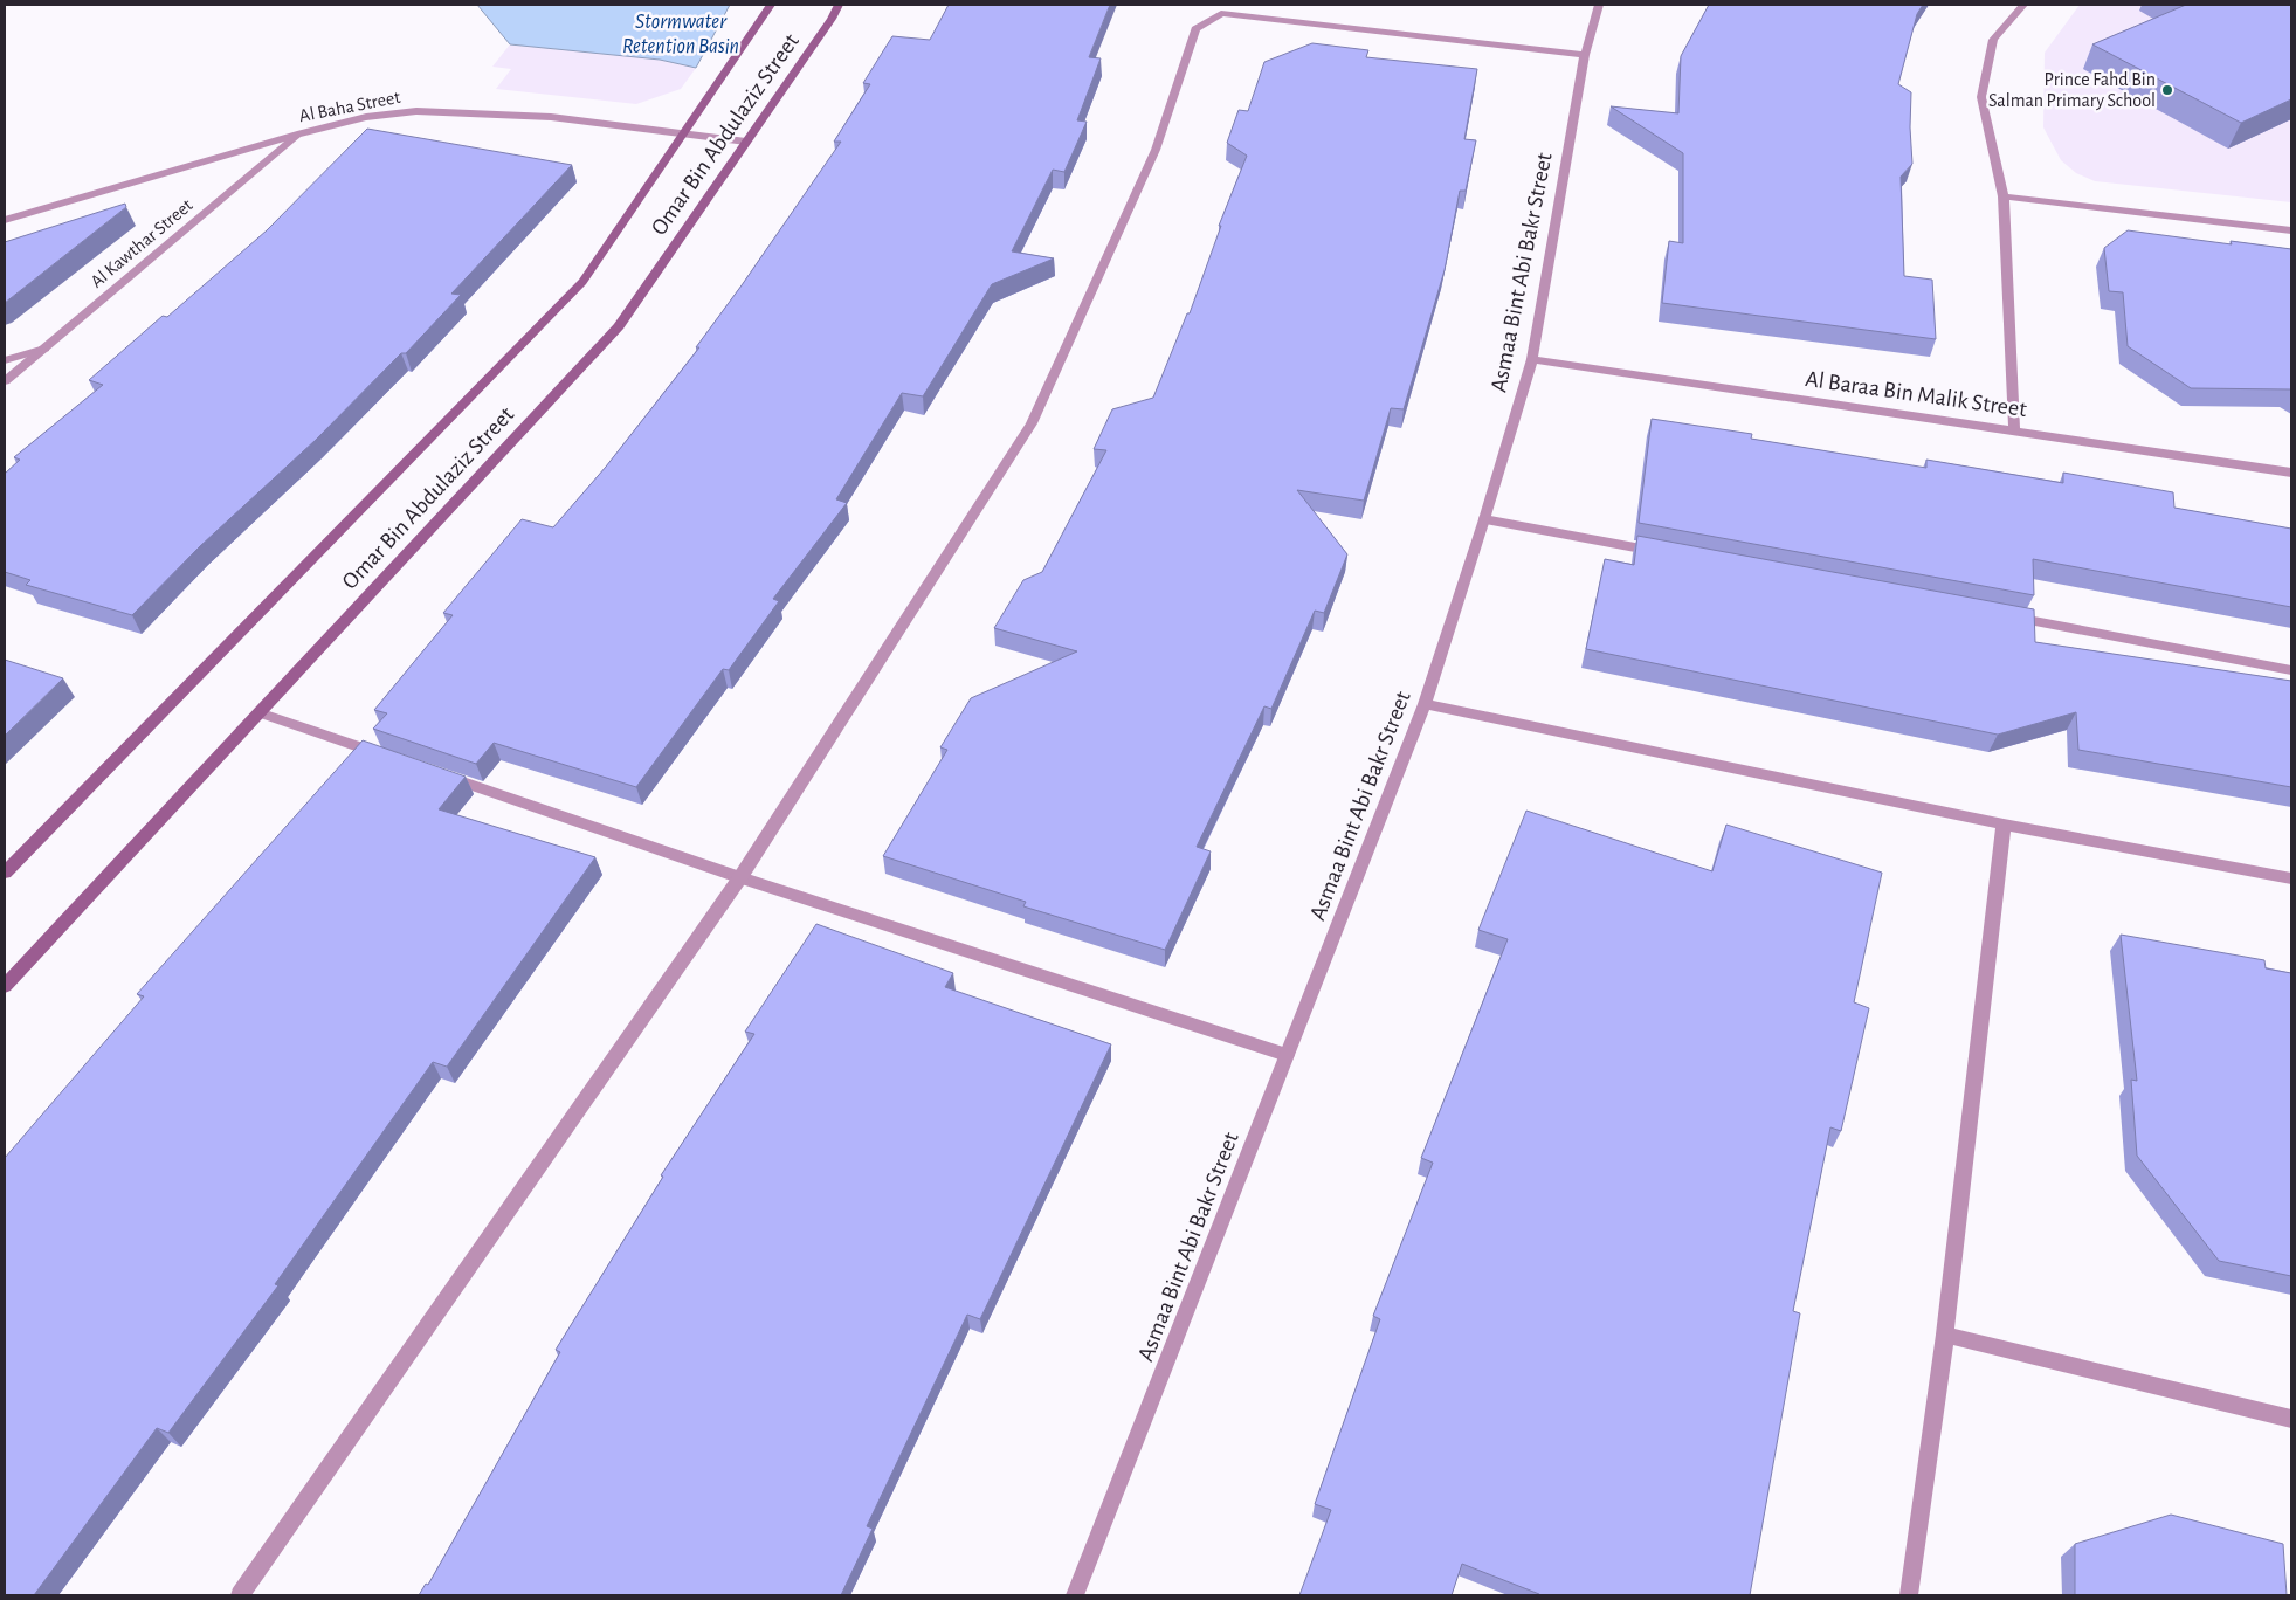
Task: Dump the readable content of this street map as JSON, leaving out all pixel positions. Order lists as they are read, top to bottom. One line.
{"streets":{"street":["Al Baha Street","Omar Bin Abdulaziz Street","Al Kawthar Street","Asmaa Bint Abi Bakr Street","Al Baraa Bin Malik Street"]},"crossings":[["Al Baha Street","Omar Bin Abdulaziz Street"],["Al Baha Street","Al Kawthar Street"],["Asmaa Bint Abi Bakr Street","Al Baraa Bin Malik Street"]],"water":["Stormwater Retention Basin"],"places":["Prince Fahd Bin Salman Primary School"]}
